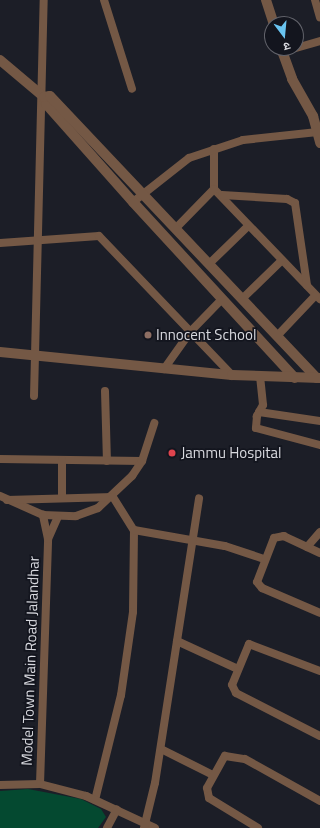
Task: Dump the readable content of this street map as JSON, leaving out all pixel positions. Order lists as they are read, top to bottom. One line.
{"streets":{"street":["Model Town Main Road Jalandhar"]},"places":["Innocent School","Jammu Hospital"],"north":"bottom"}
